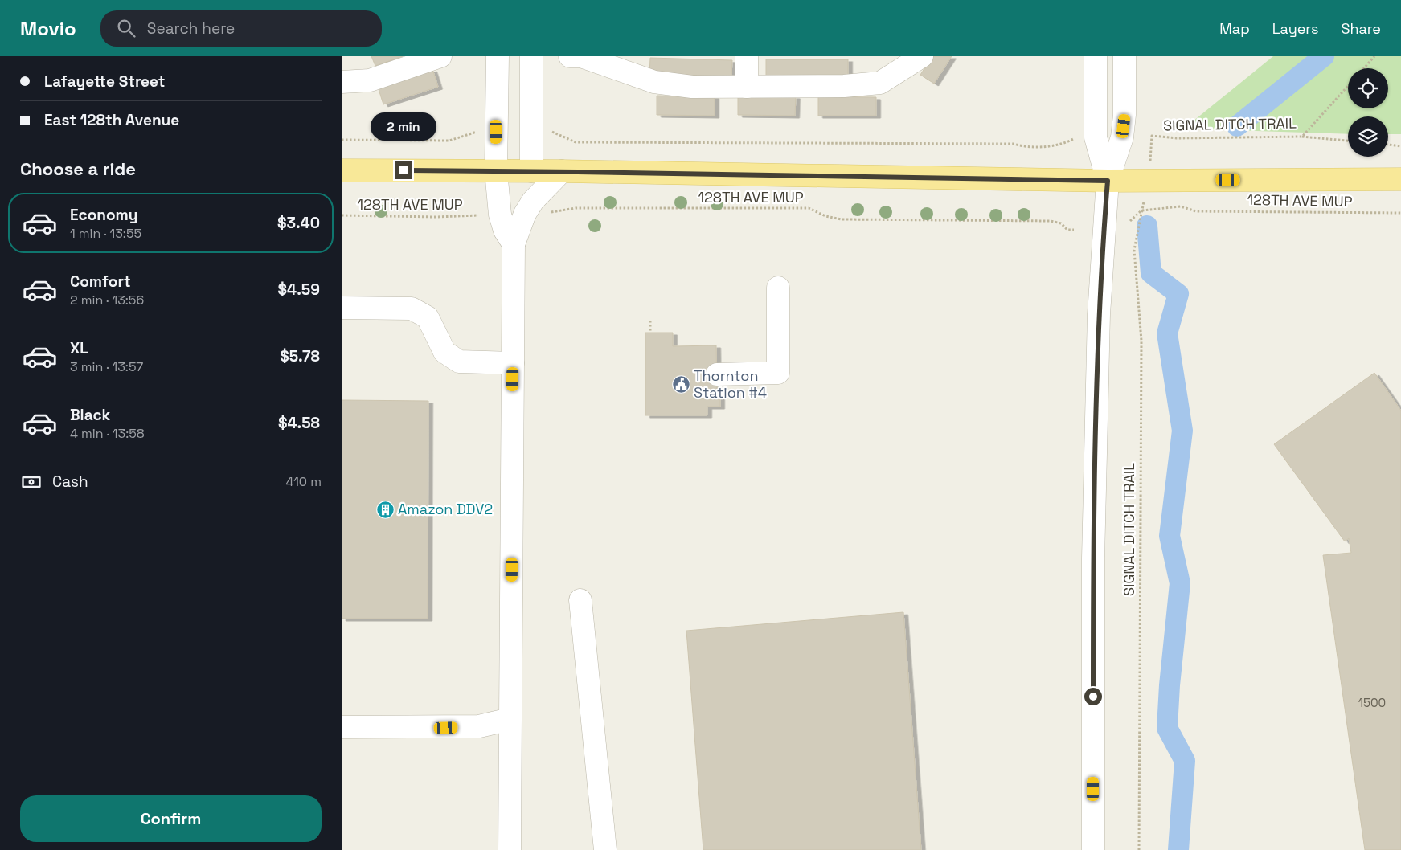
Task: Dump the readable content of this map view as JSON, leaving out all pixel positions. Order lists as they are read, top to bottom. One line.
{"streets":{"path":["SIGNAL DITCH TRAIL","128TH AVE MUP"]},"crossings":[["SIGNAL DITCH TRAIL","128TH AVE MUP"]],"places":{"public building":["Thornton Station #4"],"building":["Amazon DDV2"]},"house_numbers":["1500"],"page":{"header":"Movio","search":"Search here","nav":["Map","Layers","Share"],"banner":["Lafayette Street","East 128th Avenue"],"bubble":"2 min","heading":"Choose a ride","list":[{"name":"Economy","note":"1 min · 13:55","value":"$3.40"},{"name":"Comfort","note":"2 min · 13:56","value":"$4.59"},{"name":"XL","note":"3 min · 13:57","value":"$5.78"},{"name":"Black","note":"4 min · 13:58","value":"$4.58"}],"pay":["Cash","410 m"],"buttons":"Confirm"}}
